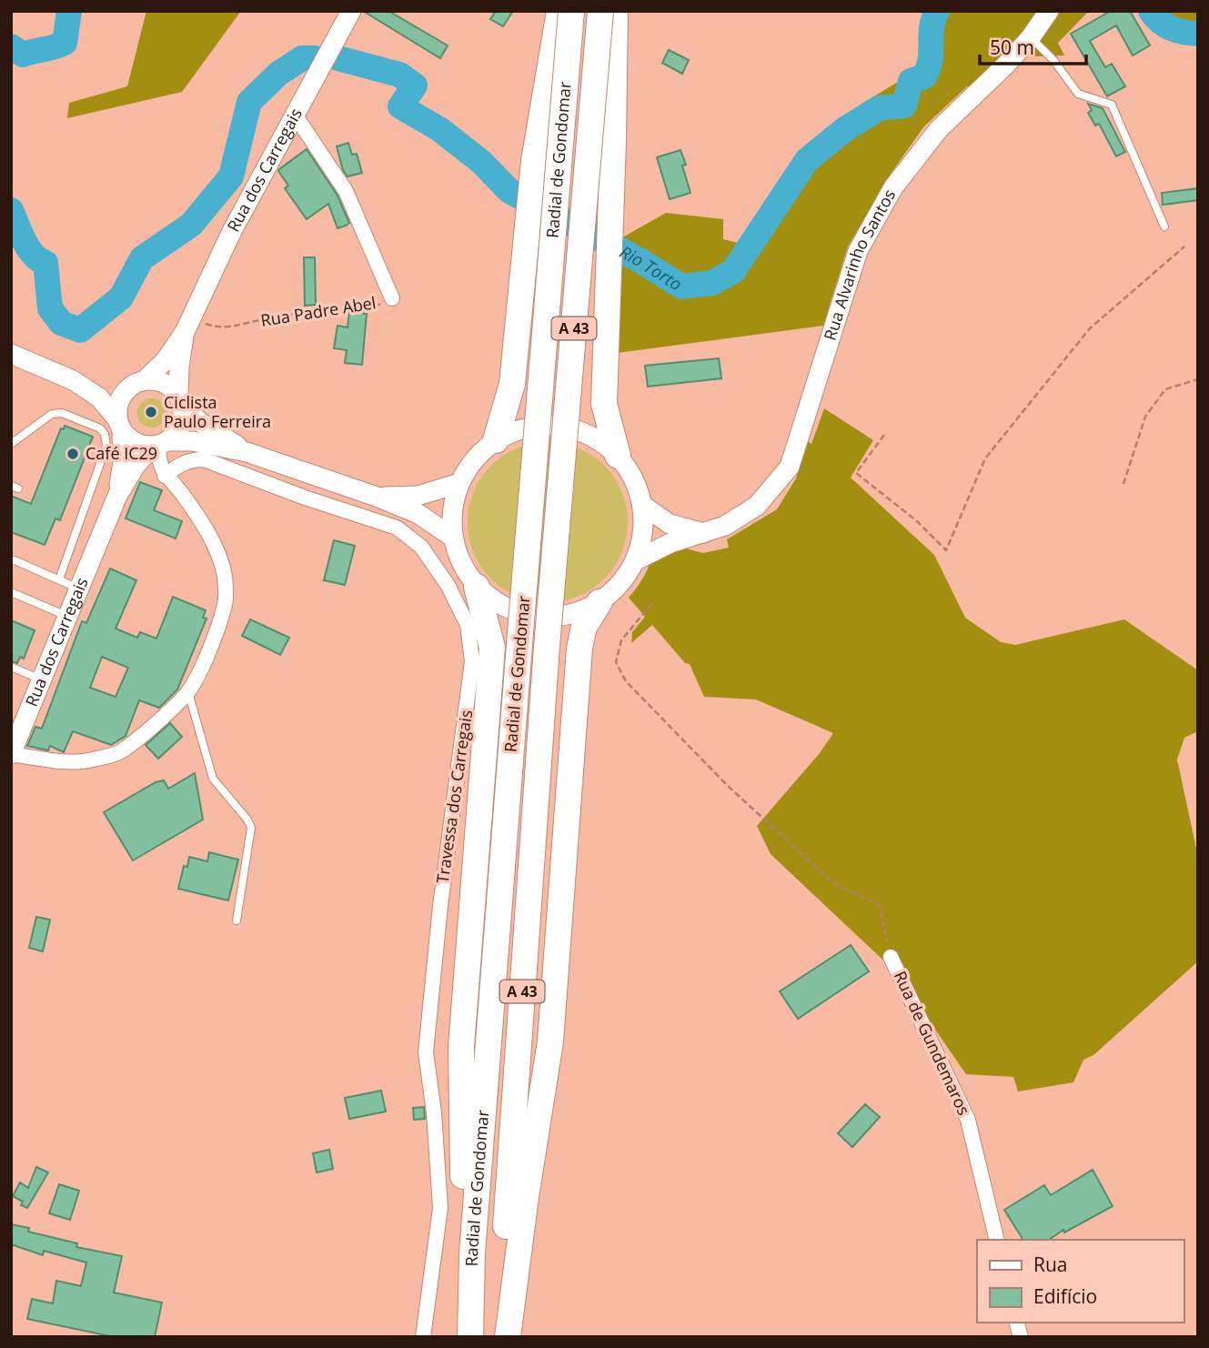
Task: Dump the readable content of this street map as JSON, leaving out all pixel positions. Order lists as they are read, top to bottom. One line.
{"streets":{"highway":["Radial de Gondomar","A 43"],"street":["Rua dos Carregais","Rua Alvarinho Santos","Rua Padre Abel","Travessa dos Carregais","Rua de Gundemaros"]},"crossings":[["Radial de Gondomar","A 43"],["Rua dos Carregais","Rua Padre Abel"],["Rua Alvarinho Santos","A 43"]],"water":["Rio Torto"],"places":["Ciclista Paulo Ferreira","Café IC29"],"legend":["Rua","Edifício"],"scale_bar":"50 m"}
